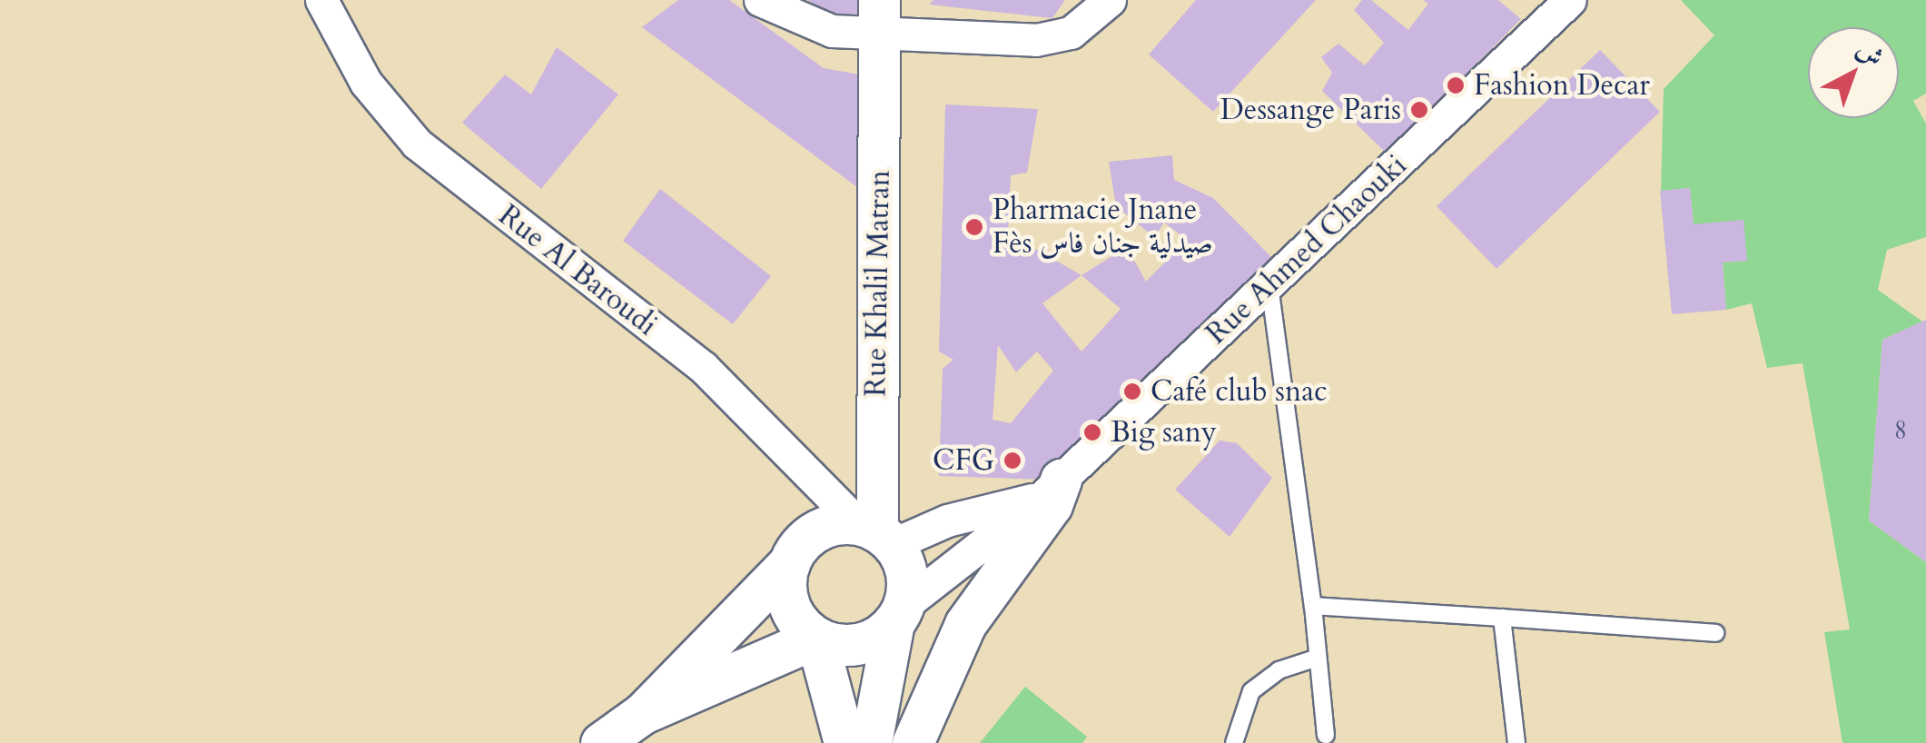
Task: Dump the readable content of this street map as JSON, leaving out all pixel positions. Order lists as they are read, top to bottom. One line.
{"streets":{"street":["Rue Ahmed Chaouki","Rue Al Baroudi","Rue Khalil Matran"]},"crossings":[["Rue Ahmed Chaouki","Rue Al Baroudi"],["Rue Ahmed Chaouki","Rue Khalil Matran"],["Rue Al Baroudi","Rue Khalil Matran"]],"places":["Fashion Decar","Dessange Paris","Pharmacie Jnane Fès صيدلية جنان فاس","Café club snac","Big sany","CFG"],"house_numbers":["8"],"north":"top right"}
